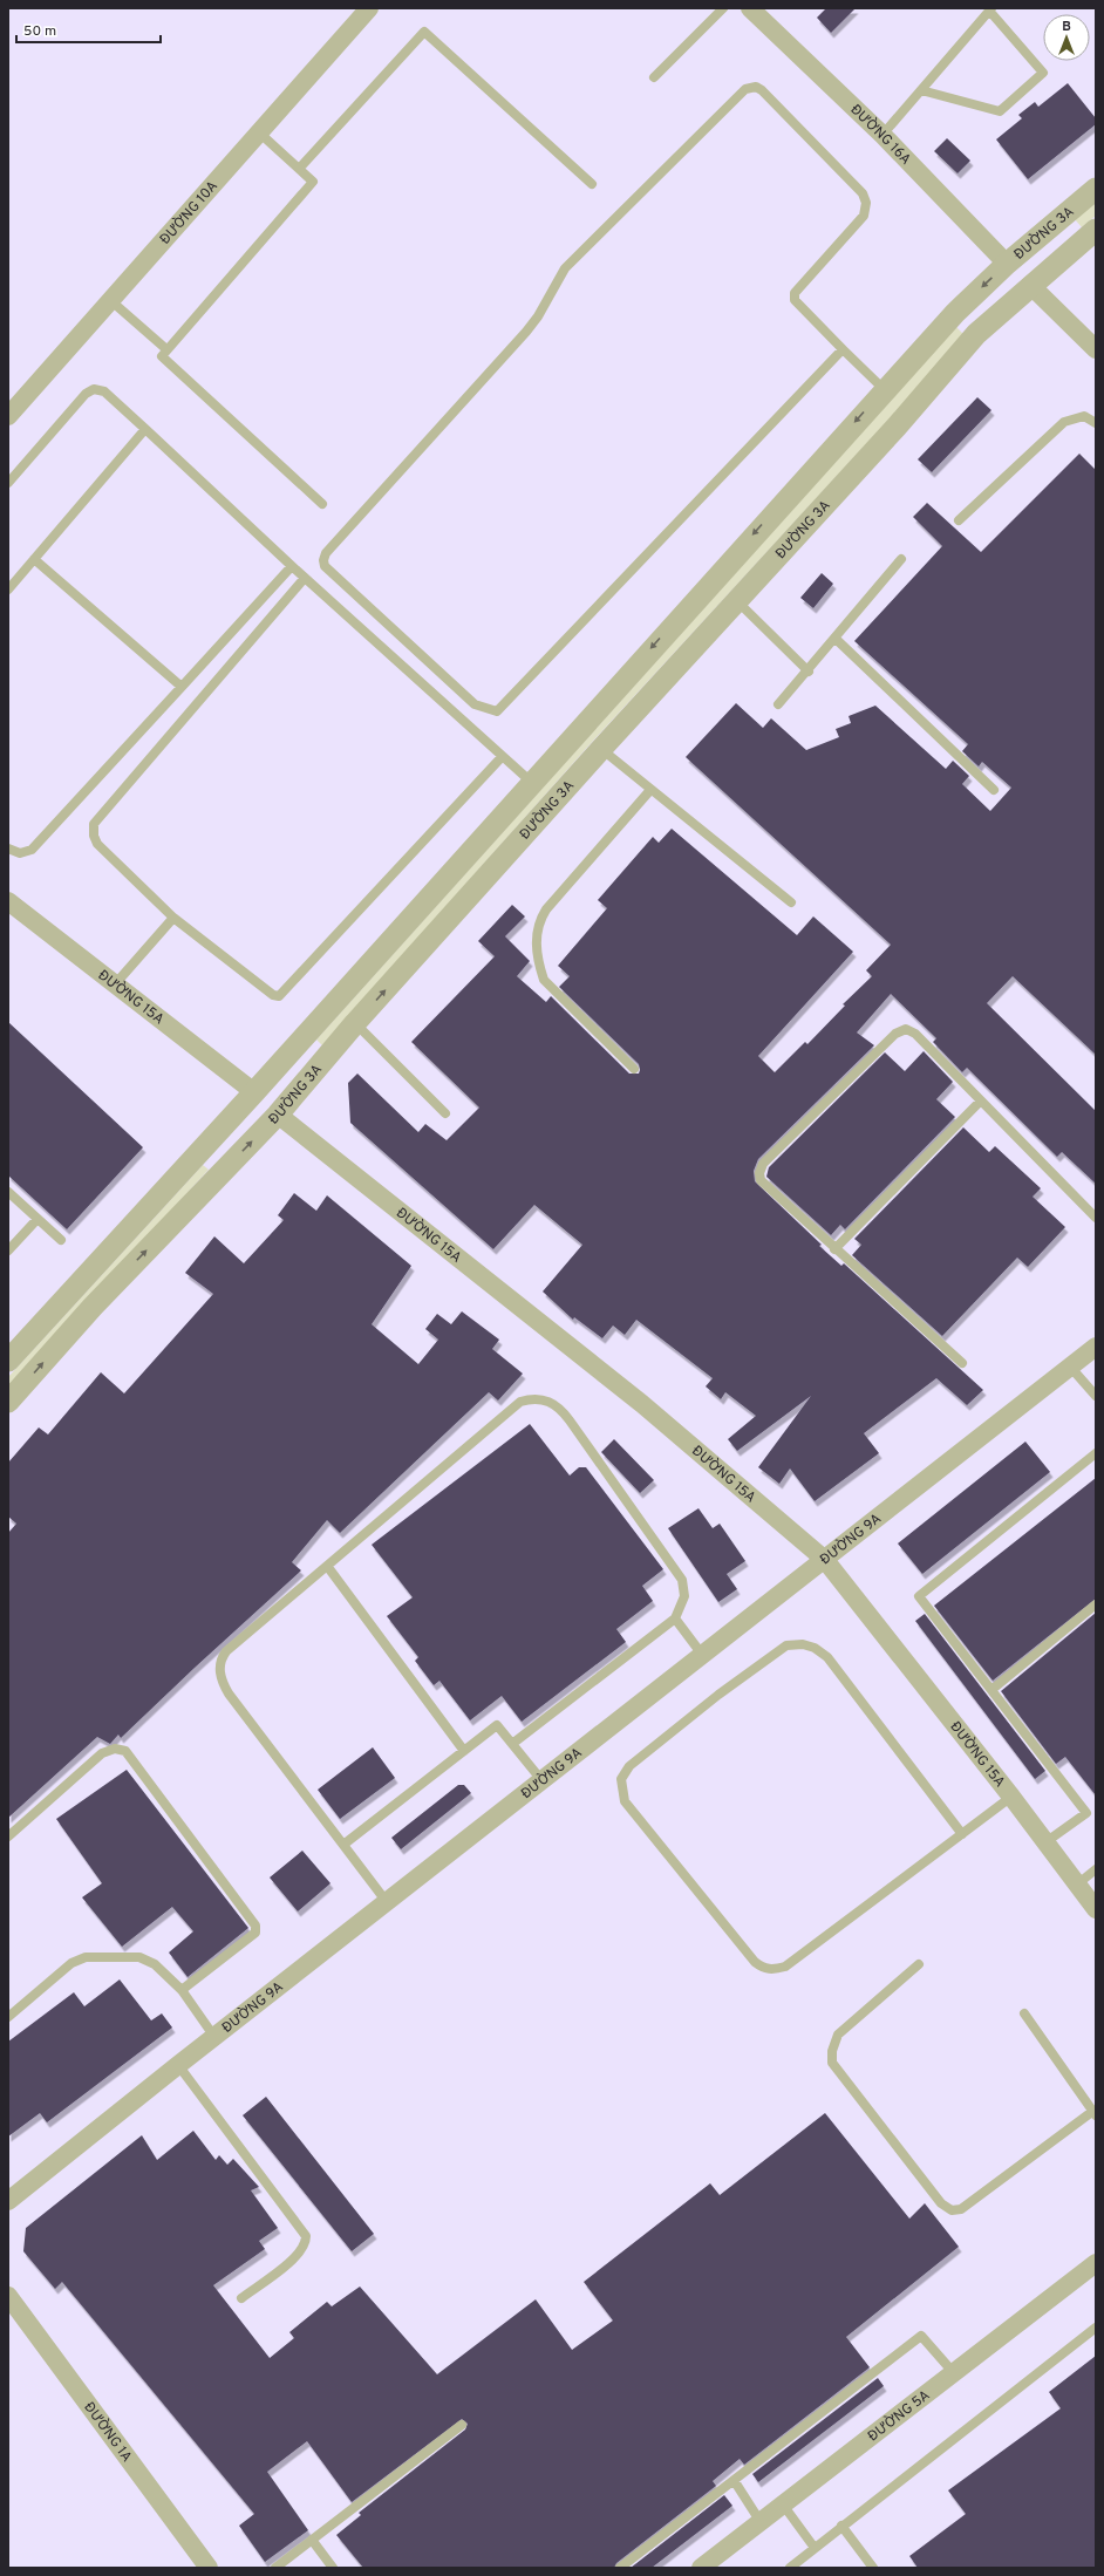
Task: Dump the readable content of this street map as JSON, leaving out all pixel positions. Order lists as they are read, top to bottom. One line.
{"streets":{"street":["ĐƯỜNG 16A","ĐƯỜNG 10A","ĐƯỜNG 3A","ĐƯỜNG 15A","ĐƯỜNG 9A","ĐƯỜNG 5A","ĐƯỜNG 1A"]},"crossings":[["ĐƯỜNG 16A","ĐƯỜNG 3A"],["ĐƯỜNG 3A","ĐƯỜNG 15A"],["ĐƯỜNG 15A","ĐƯỜNG 9A"]],"scale_bar":"50 m","north":"top"}
